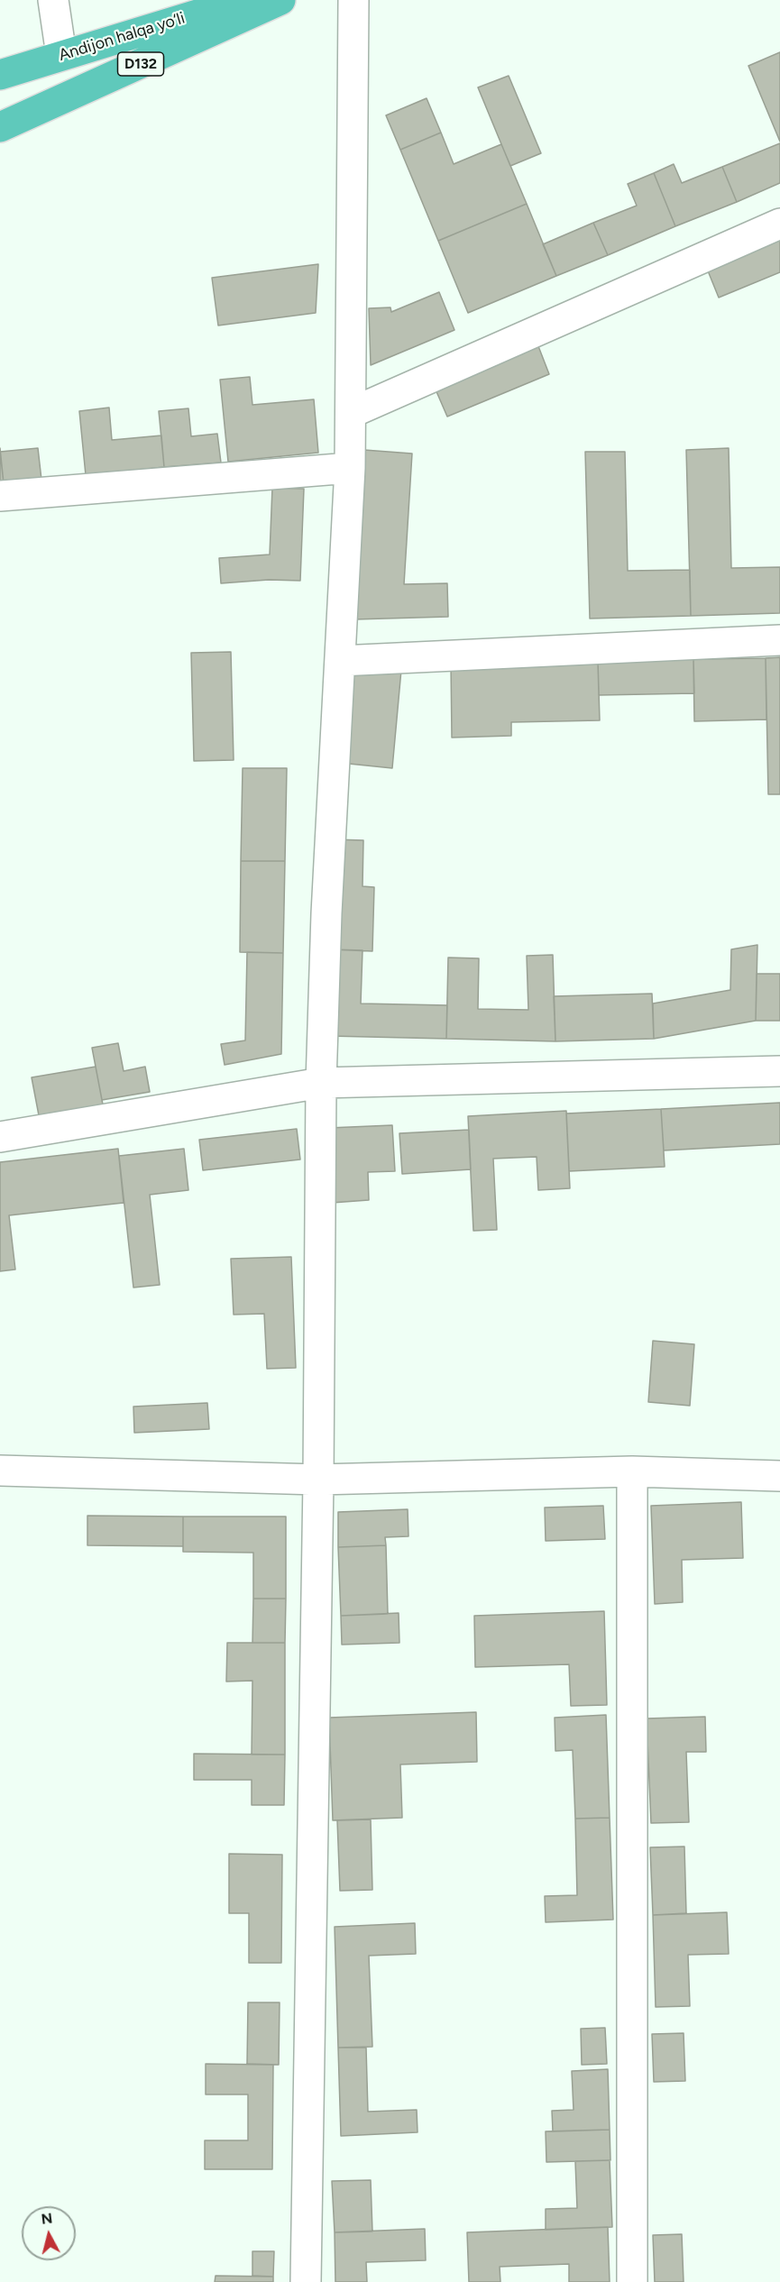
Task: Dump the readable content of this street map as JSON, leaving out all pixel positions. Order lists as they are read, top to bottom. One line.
{"streets":{"highway":["Andijon halqa yo‘li","D132"]},"north":"top"}
